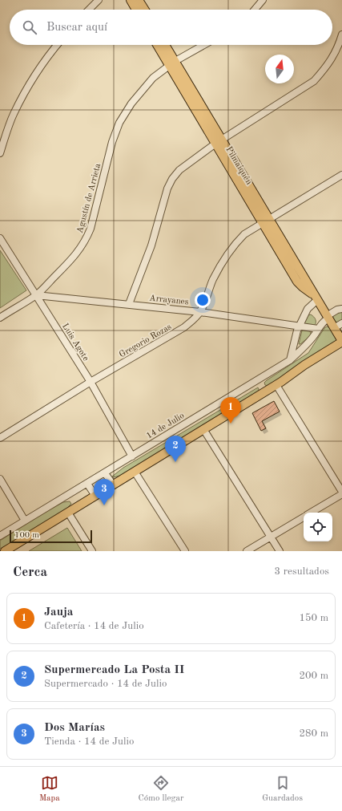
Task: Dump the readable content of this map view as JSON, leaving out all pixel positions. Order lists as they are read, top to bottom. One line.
{"streets":{"main road":["Pilmaiquén"],"street":["Agustín de Arrieta","Arrayanes","Gregorio Rozas","Luis Agote","14 de Julio"]},"crossings":[["Pilmaiquén","Agustín de Arrieta"],["Pilmaiquén","Gregorio Rozas"],["Pilmaiquén","14 de Julio"],["Agustín de Arrieta","Arrayanes"],["Agustín de Arrieta","Luis Agote"],["Arrayanes","Gregorio Rozas"],["Arrayanes","Luis Agote"],["Arrayanes","14 de Julio"],["Gregorio Rozas","Luis Agote"],["Luis Agote","14 de Julio"]],"scale_bar":"100 m","north":"top","page":{"search":"Buscar aquí","pins":["1","2","3"],"scale":"100 m","heading":["Cerca","3 resultados"],"list":[{"mark":"1","name":"Jauja","note":"Cafetería · 14 de Julio","value":"150 m"},{"mark":"2","name":"Supermercado La Posta II","note":"Supermercado · 14 de Julio","value":"200 m"},{"mark":"3","name":"Dos Marías","note":"Tienda · 14 de Julio","value":"280 m"}],"nav":["Mapa","Cómo llegar","Guardados"]}}
